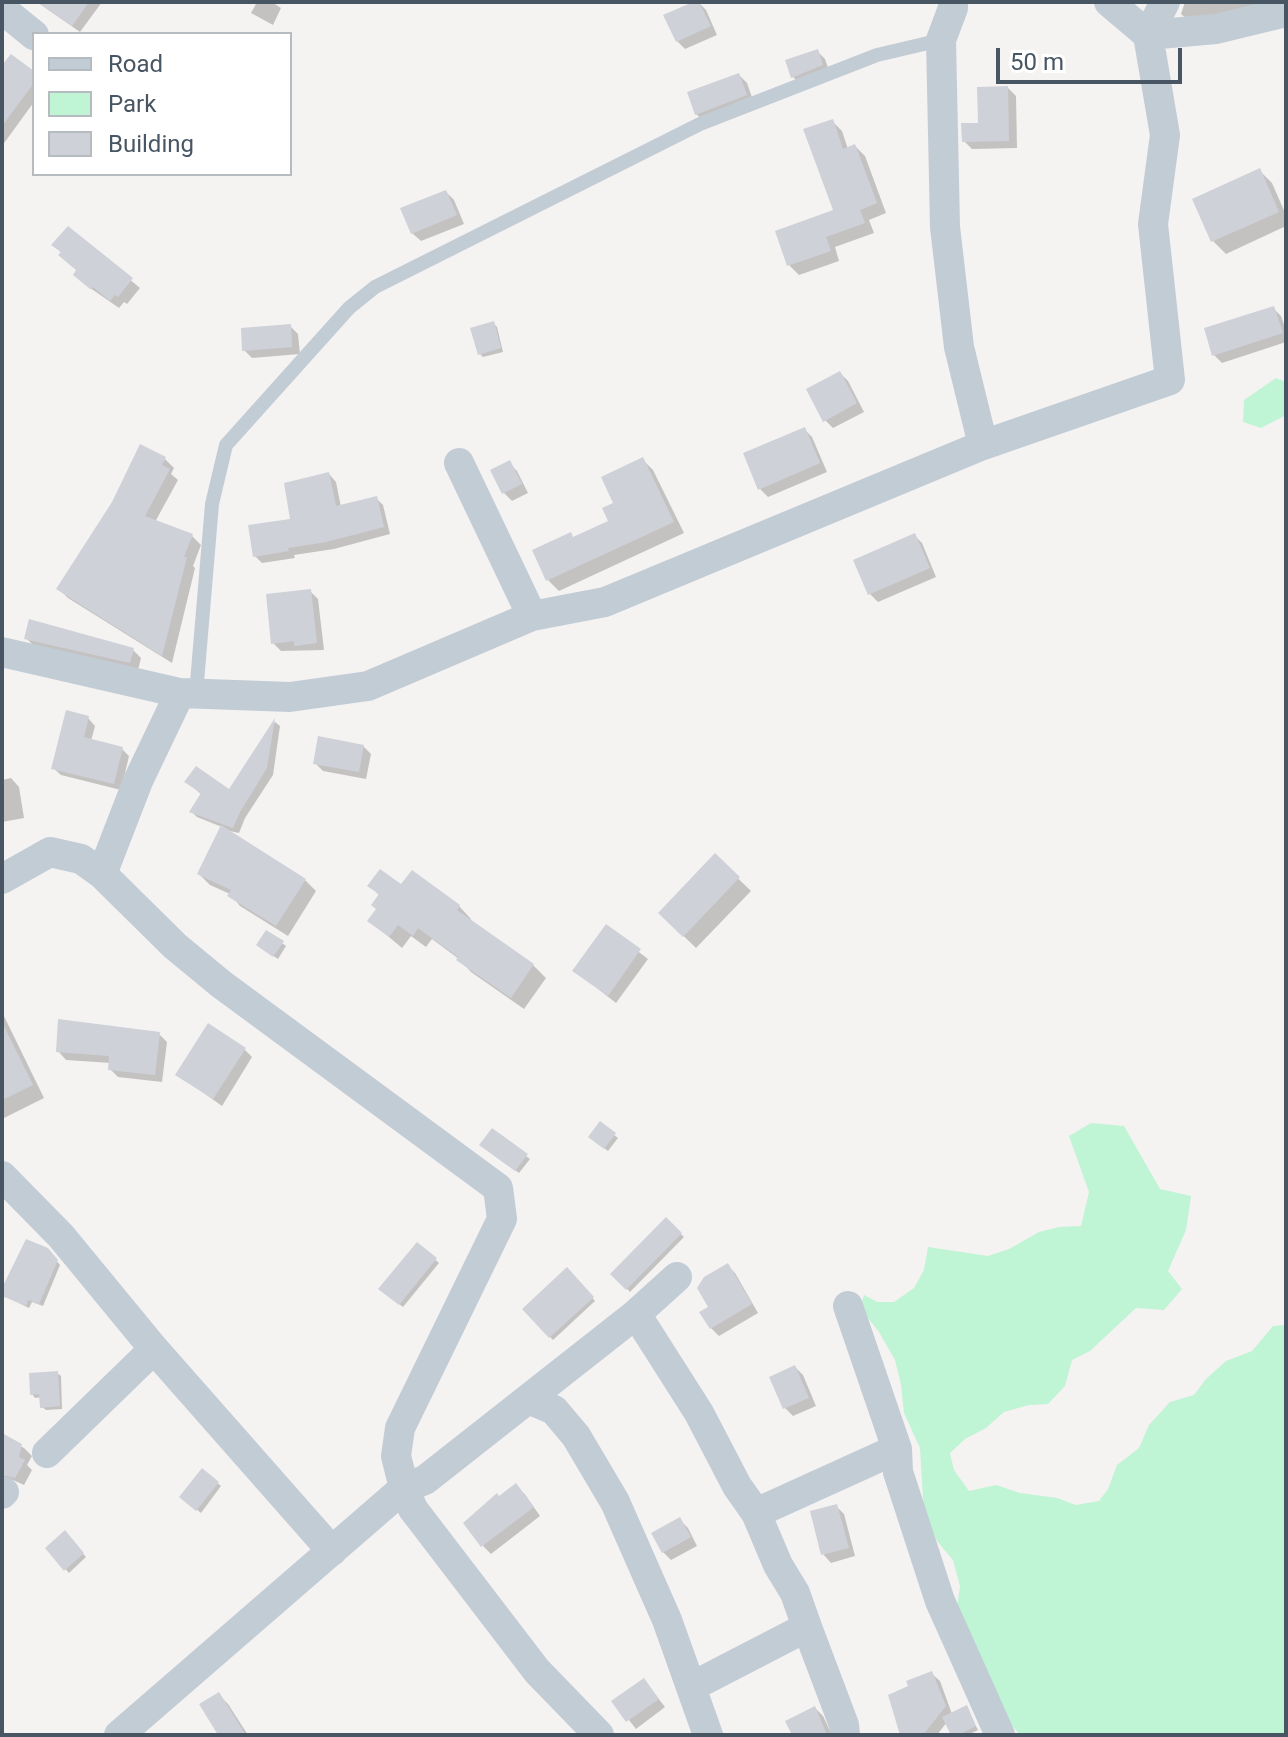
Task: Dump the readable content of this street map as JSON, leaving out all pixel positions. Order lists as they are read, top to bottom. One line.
{"legend":["Road","Park","Building"],"scale_bar":"50 m"}
